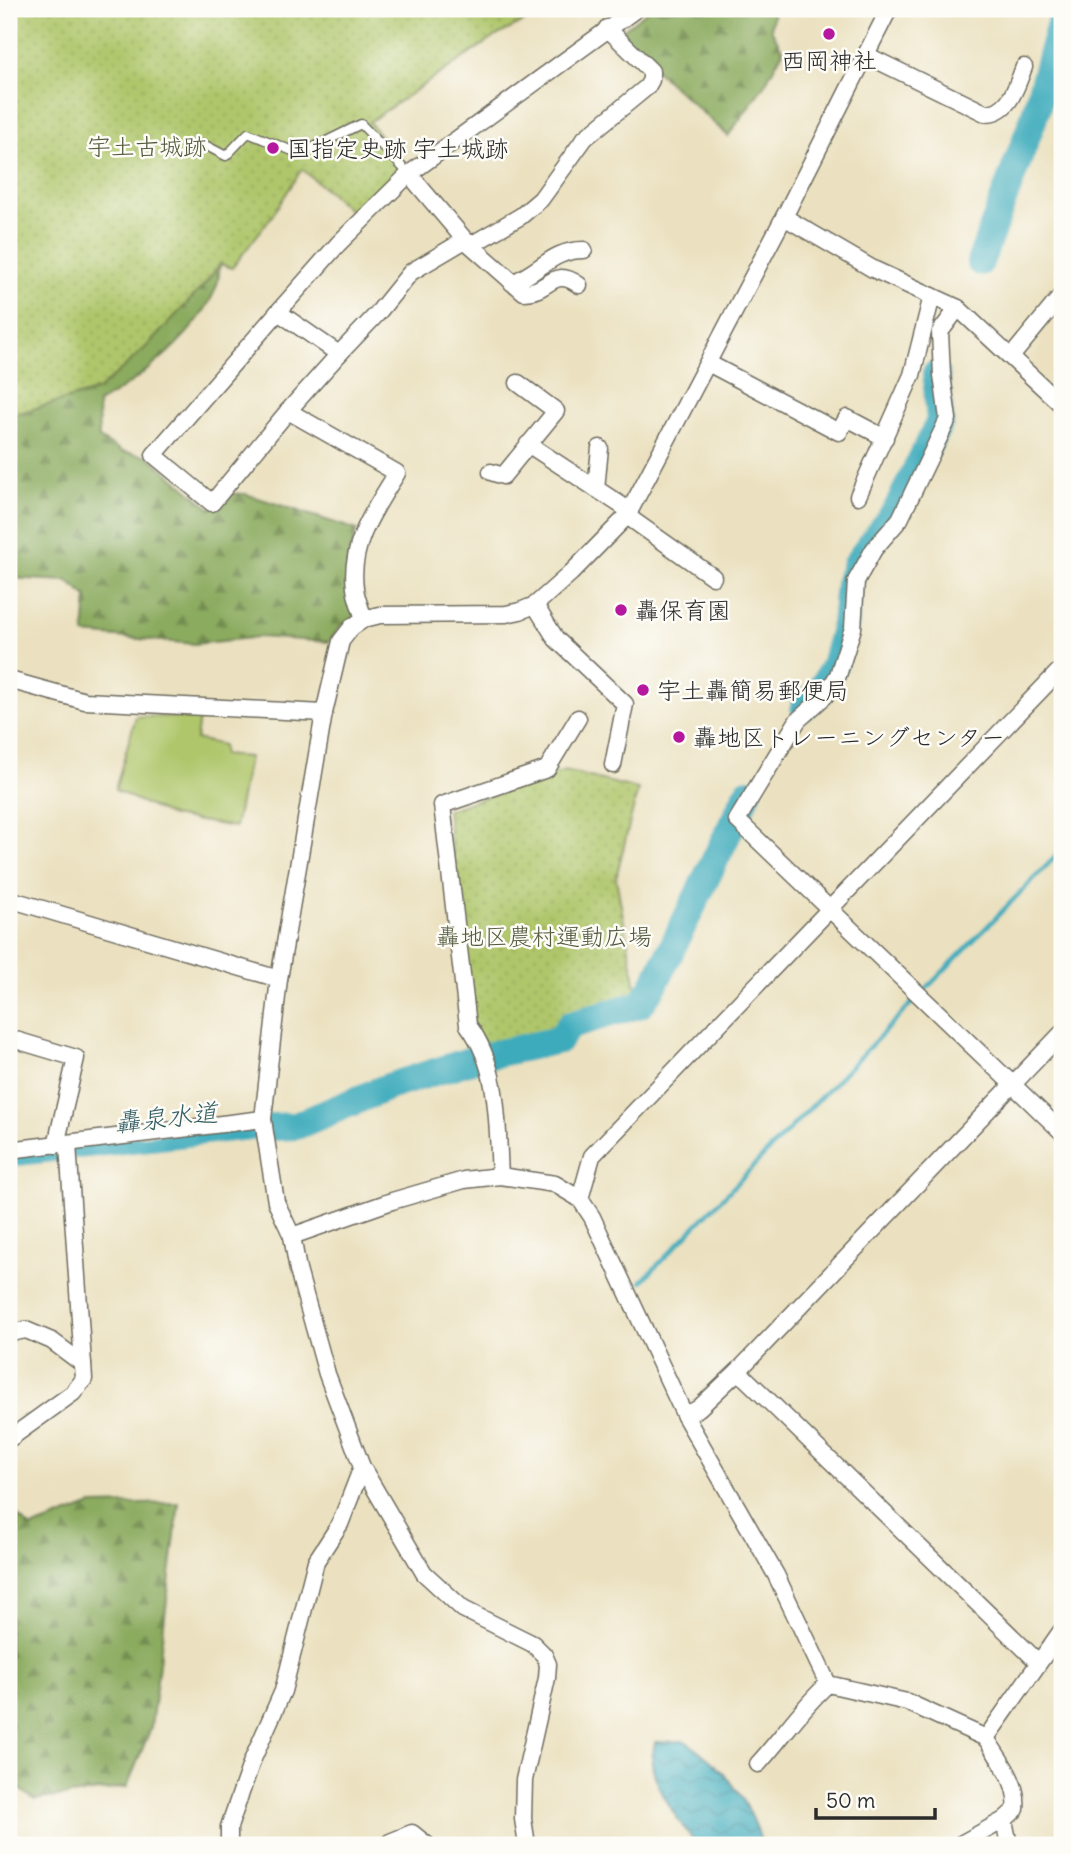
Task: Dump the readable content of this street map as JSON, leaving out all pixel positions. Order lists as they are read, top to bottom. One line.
{"water":["轟泉水道"],"parks":["宇土古城跡","轟地区農村運動広場"],"places":["西岡神社","国指定史跡 宇土城跡","轟保育園","宇土轟簡易郵便局","轟地区トレーニングセンター"],"scale_bar":"50 m"}
